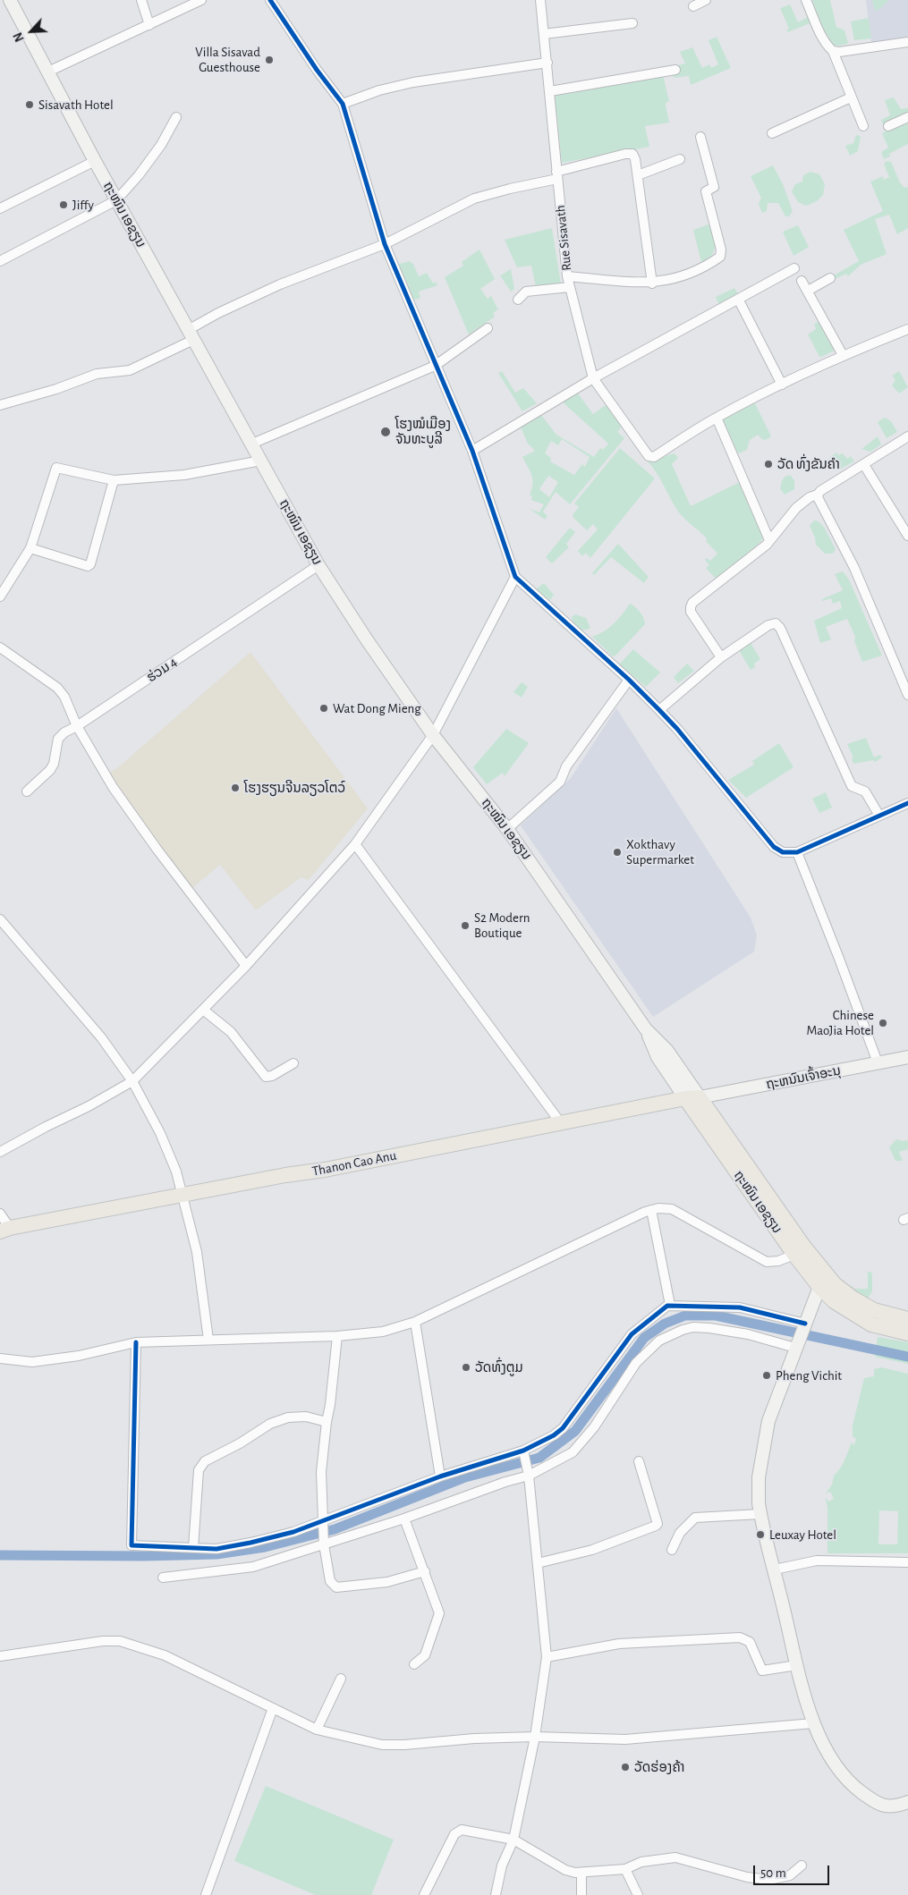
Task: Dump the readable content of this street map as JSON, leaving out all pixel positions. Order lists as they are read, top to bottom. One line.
{"streets":{"main road":["ຖະໜົນ ເອຊຽນ","ຖະຫນົນເຈົ້າອະນຸ","Thanon Cao Anu"],"street":["Rue Sisavath","ຮ່ວມ 4"]},"crossings":[["ຖະໜົນ ເອຊຽນ","ຮ່ວມ 4"],["ຖະໜົນ ເອຊຽນ","ຖະຫນົນເຈົ້າອະນຸ"],["ຖະໜົນ ເອຊຽນ","Thanon Cao Anu"],["ຖະຫນົນເຈົ້າອະນຸ","Thanon Cao Anu"]],"places":["Villa Sisavad Guesthouse","Sisavath Hotel","Jiffy","ໂຮງໝໍເມືອງ ຈັນທະບູລີ","ວັດ ທົ່ງຂັນຄຳ","Wat Dong Mieng","ໂຮງຮຽນຈີນລຽວໂຕວ໌","Xokthavy Supermarket","S2 Modern Boutique","Chinese MaoJia Hotel","ວັດທົ່ງຕູມ","Pheng Vichit","Leuxay Hotel","ວັດຮ່ອງຄ້າ"],"scale_bar":"50 m","north":"bottom left"}
